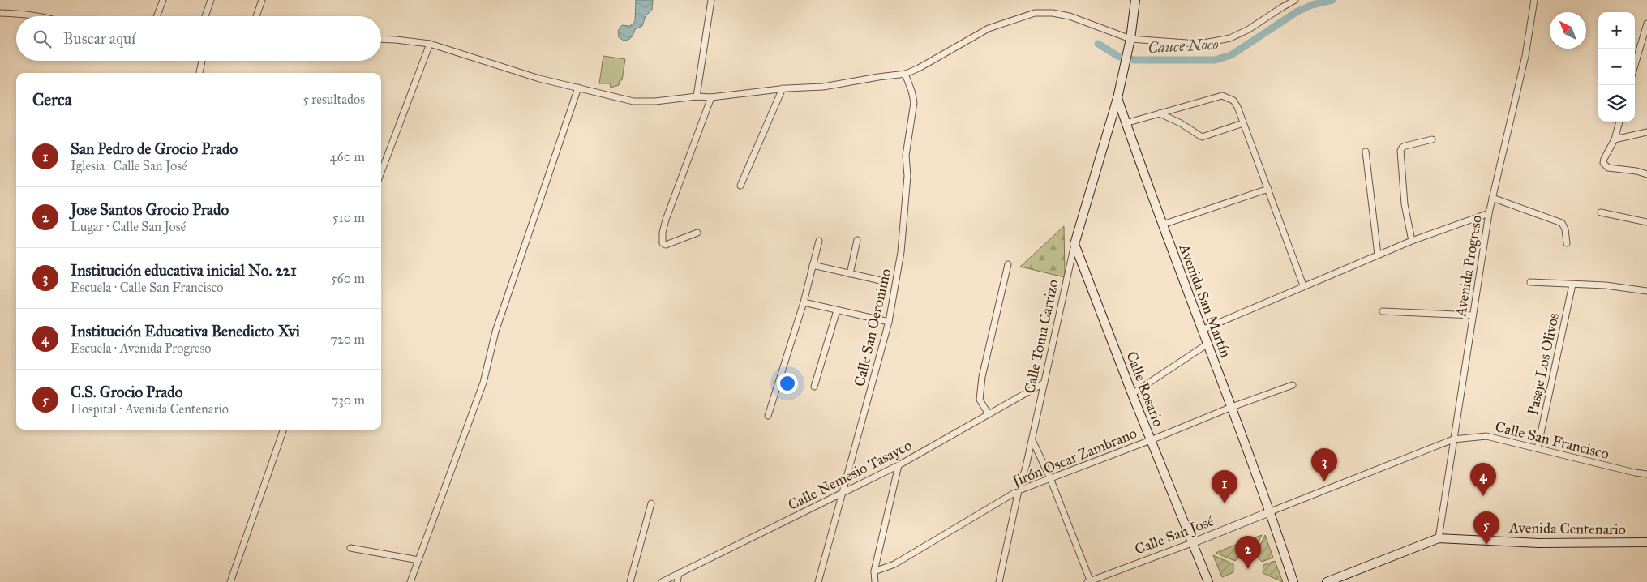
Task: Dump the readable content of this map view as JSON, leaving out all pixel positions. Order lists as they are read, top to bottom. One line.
{"streets":{"main road":["Avenida San Martín","Calle Toma Carrizo","Calle Rosario","Avenida Centenario"],"street":["Avenida Progreso","Calle San Oeronimo","Pasaje Los Olivos","Calle San Francisco","Jirón Oscar Zambrano","Calle Nemesio Tasayco","Calle San José"]},"crossings":[["Avenida Progreso","Calle San Francisco"],["Avenida Progreso","Avenida Centenario"],["Avenida San Martín","Calle Toma Carrizo"],["Avenida San Martín","Calle San Francisco"],["Avenida San Martín","Jirón Oscar Zambrano"],["Avenida San Martín","Calle San José"],["Calle San Oeronimo","Calle Nemesio Tasayco"],["Calle Toma Carrizo","Calle Rosario"],["Calle Toma Carrizo","Jirón Oscar Zambrano"],["Calle Toma Carrizo","Calle Nemesio Tasayco"],["Pasaje Los Olivos","Calle San Francisco"],["Calle Rosario","Jirón Oscar Zambrano"],["Calle Rosario","Calle San José"],["Calle San Francisco","Calle San José"]],"water":["Cauce Noco"],"north":"top left","page":{"map_buttons":["+","−"],"search":"Buscar aquí","heading":["Cerca","5 resultados"],"list":[{"mark":"1","name":"San Pedro de Grocio Prado","note":"Iglesia · Calle San José","value":"460 m"},{"mark":"2","name":"Jose Santos Grocio Prado","note":"Lugar · Calle San José","value":"510 m"},{"mark":"3","name":"Institución educativa inicial No. 221","note":"Escuela · Calle San Francisco","value":"560 m"},{"mark":"4","name":"Institución Educativa Benedicto Xvi","note":"Escuela · Avenida Progreso","value":"720 m"},{"mark":"5","name":"C.S. Grocio Prado","note":"Hospital · Avenida Centenario","value":"730 m"}],"pins":["3","4","1","5","2"]}}
